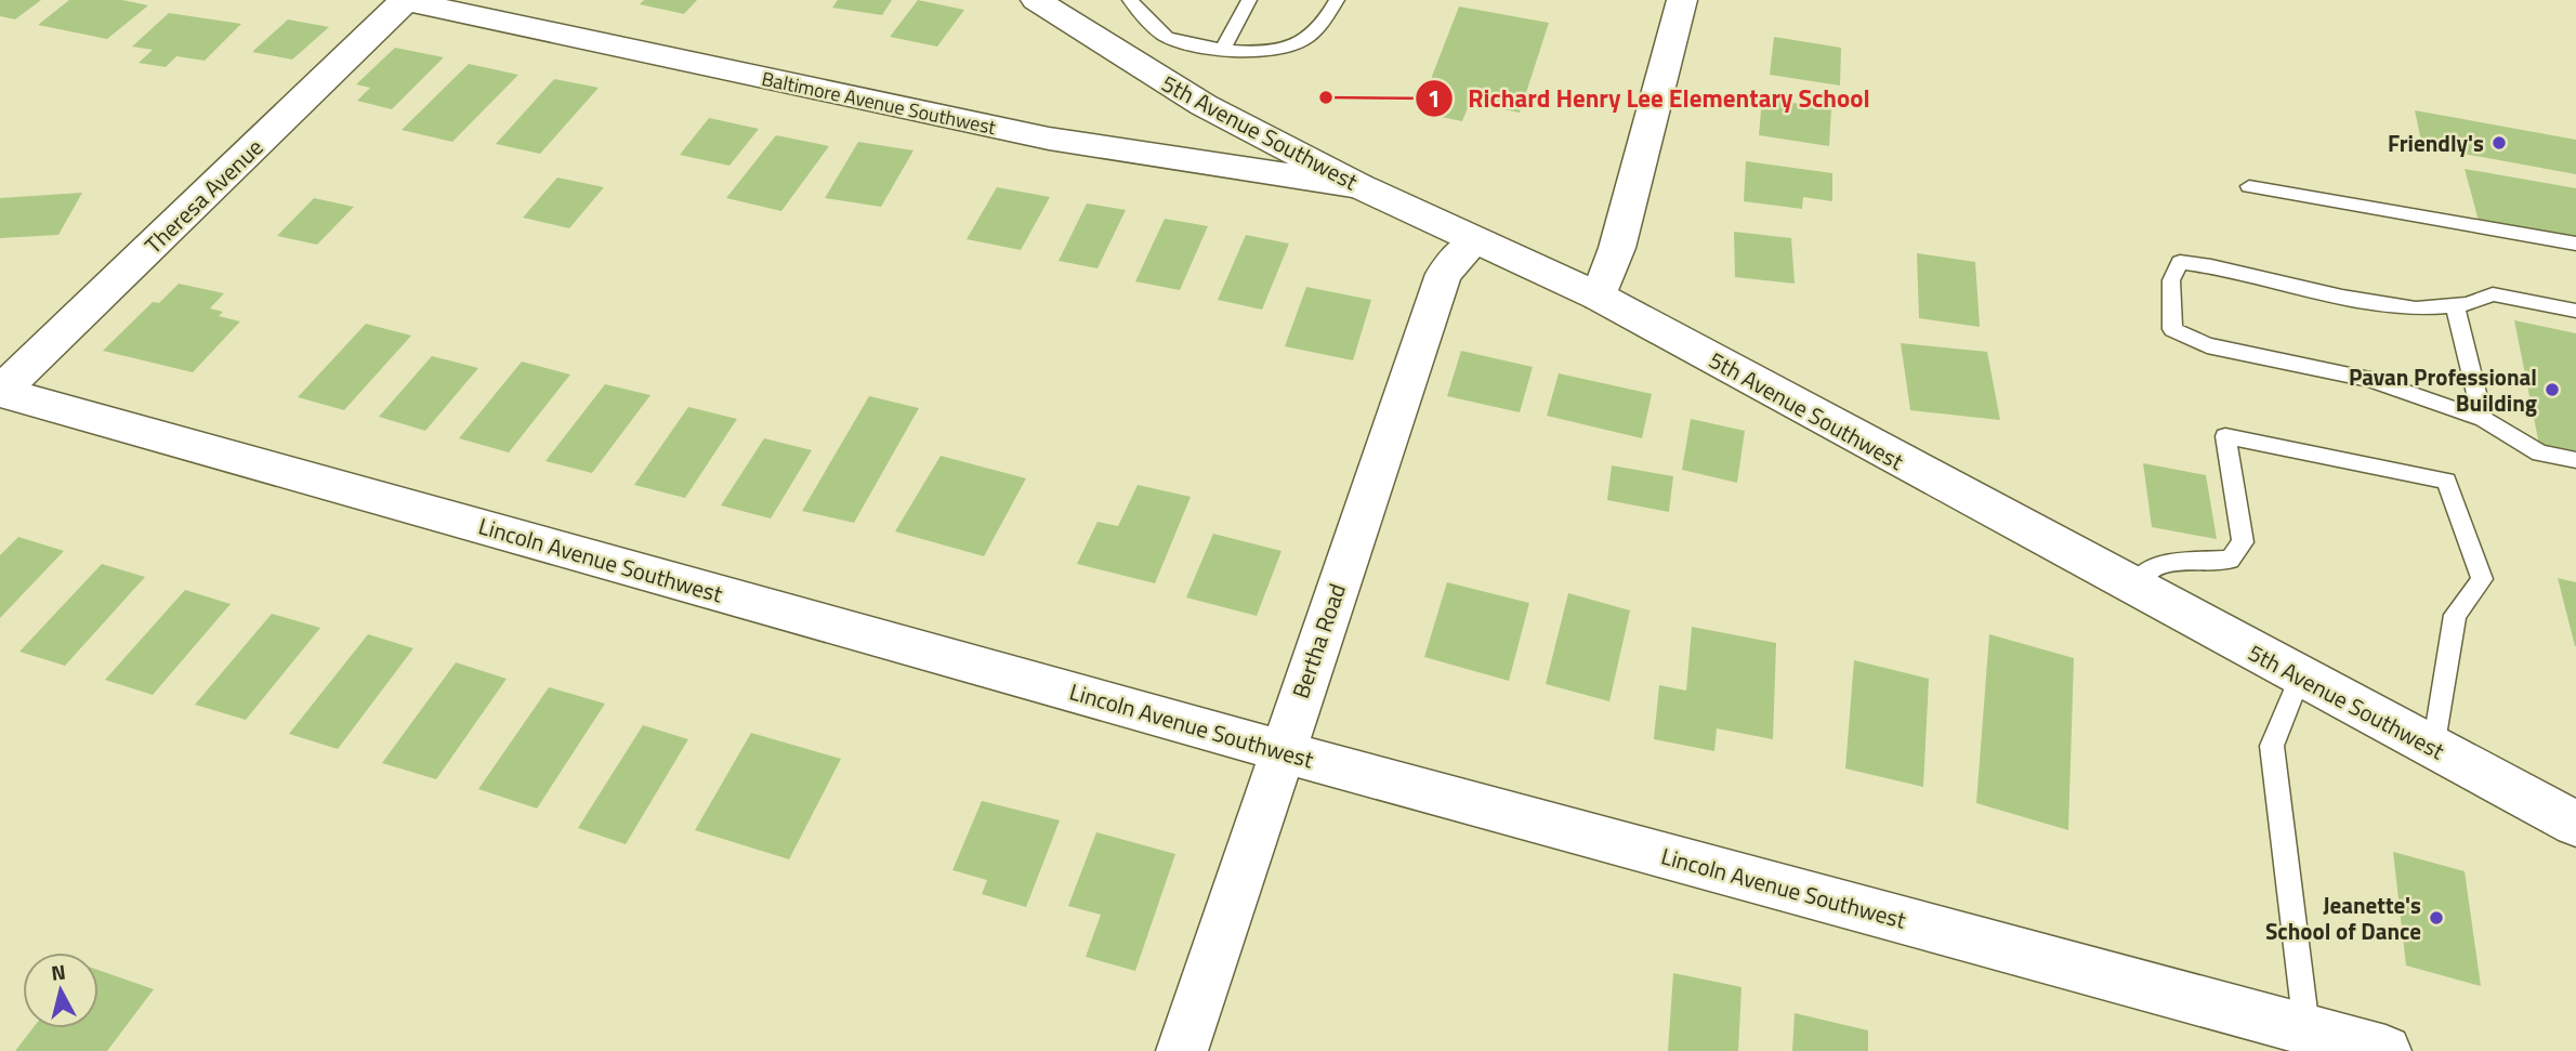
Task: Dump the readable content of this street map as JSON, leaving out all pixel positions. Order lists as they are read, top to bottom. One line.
{"streets":{"street":["Baltimore Avenue Southwest","5th Avenue Southwest","Theresa Avenue","Lincoln Avenue Southwest","Bertha Road"]},"crossings":[["Baltimore Avenue Southwest","5th Avenue Southwest"],["Baltimore Avenue Southwest","Theresa Avenue"],["5th Avenue Southwest","Bertha Road"],["Theresa Avenue","Lincoln Avenue Southwest"],["Lincoln Avenue Southwest","Bertha Road"]],"places":["Richard Henry Lee Elementary School","Friendly's","Pavan Professional Building","Jeanette's School of Dance"],"north":"top"}
